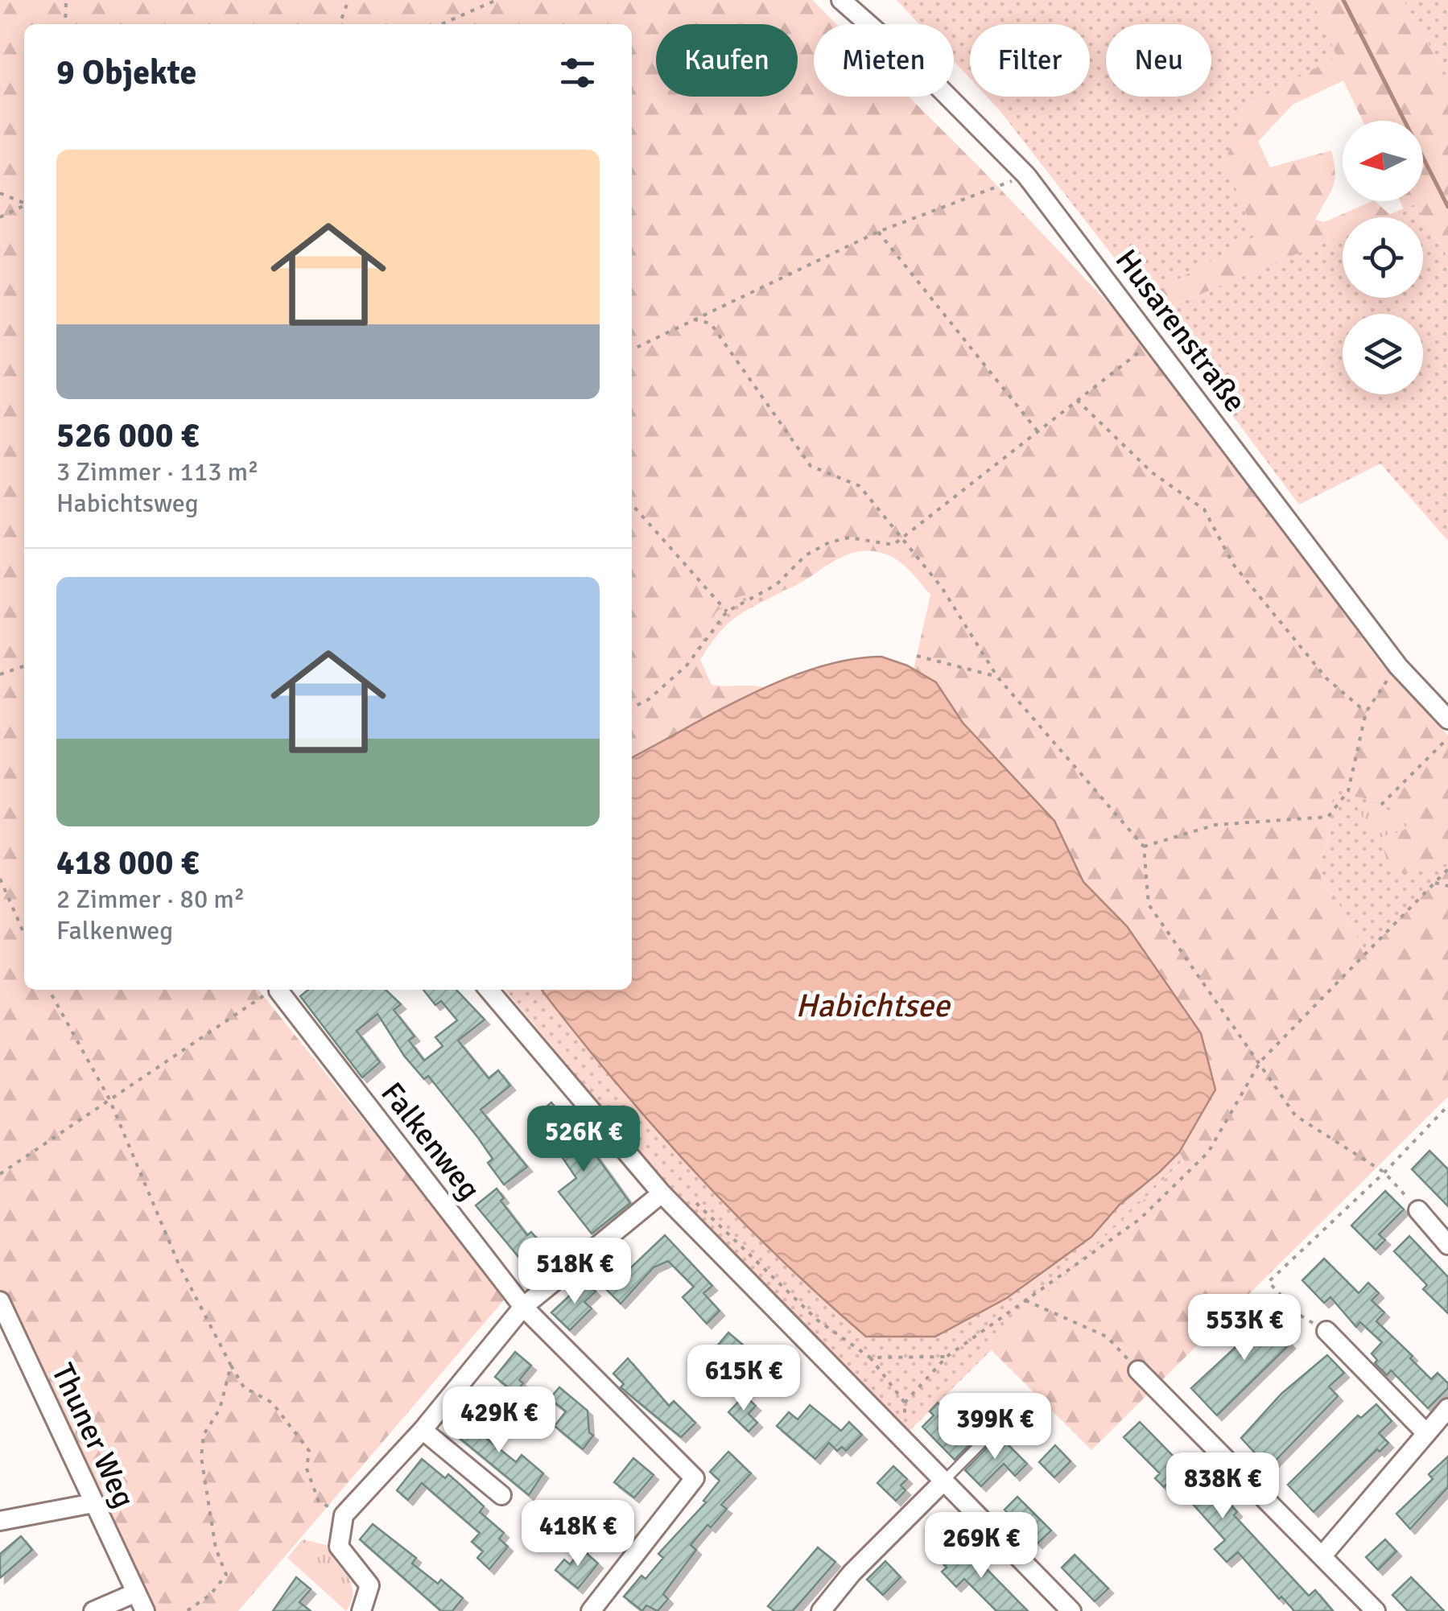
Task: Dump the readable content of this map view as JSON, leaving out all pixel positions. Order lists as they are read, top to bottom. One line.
{"streets":{"street":["Husarenstraße","Falkenweg","Thuner Weg"]},"water":["Habichtsee"],"north":"left","page":{"chip":["Kaufen","Mieten","Filter","Neu"],"heading":"9 Objekte","list":[{"name":"526 000 €","note":"3 Zimmer · 113 m² · Habichtsweg"},{"name":"418 000 €","note":"2 Zimmer · 80 m² · Falkenweg"}],"price":["526K €","518K €","553K €","615K €","429K €","399K €","838K €","418K €","269K €"]}}
